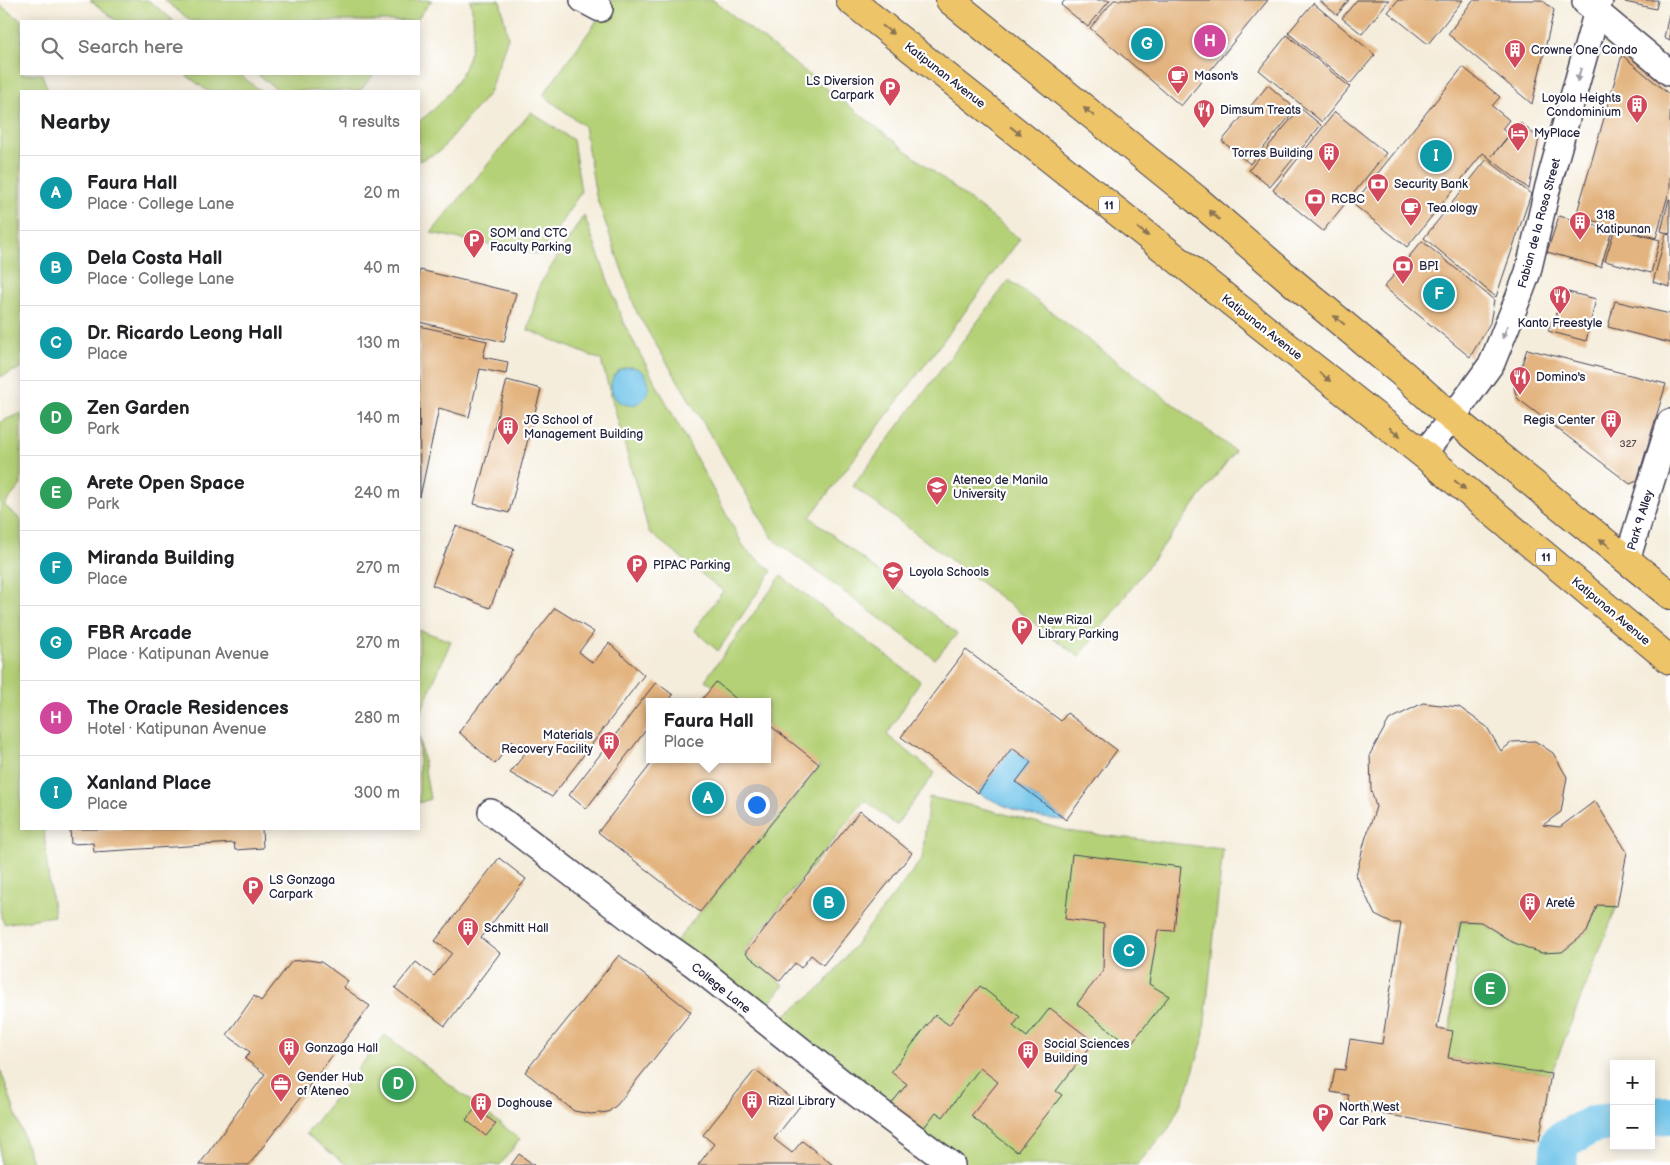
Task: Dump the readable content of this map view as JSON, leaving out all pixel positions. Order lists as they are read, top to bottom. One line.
{"streets":{"main road":["Katipunan Avenue","11"],"street":["Fabian de la Rosa Street","Park 9 Alley","College Lane"]},"crossings":[["Katipunan Avenue","Fabian de la Rosa Street"]],"one_way":["Fabian de la Rosa Street"],"places":{"building":["Crowne One Condo","Loyola Heights Condominium","Torres Building","318 Katipunan","Regis Center","JG School of Management Building","Materials Recovery Facility","Areté","Schmitt Hall","Gonzaga Hall","Social Sciences Building","Rizal Library","Doghouse"],"cafe":["Mason's","Tea.ology"],"parking":["LS Diversion Carpark","SOM and CTC Faculty Parking","PIPAC Parking","New Rizal Library Parking","LS Gonzaga Carpark","North West Car Park"],"restaurant":["Dimsum Treats","Kanto Freestyle","Domino's"],"hotel":["MyPlace"],"bank":["Security Bank","RCBC","BPI"],"school or university":["Ateneo de Manila University","Loyola Schools"],"office":["Gender Hub of Ateneo"]},"house_numbers":["327"],"page":{"search":"Search here","pins":["H","G","I","F","A","B","C","E","D"],"heading":["Nearby","9 results"],"list":[{"mark":"A","name":"Faura Hall","note":"Place · College Lane","value":"20 m"},{"mark":"B","name":"Dela Costa Hall","note":"Place · College Lane","value":"40 m"},{"mark":"C","name":"Dr. Ricardo Leong Hall","note":"Place","value":"130 m"},{"mark":"D","name":"Zen Garden","note":"Park","value":"140 m"},{"mark":"E","name":"Arete Open Space","note":"Park","value":"240 m"},{"mark":"F","name":"Miranda Building","note":"Place","value":"270 m"},{"mark":"G","name":"FBR Arcade","note":"Place · Katipunan Avenue","value":"270 m"},{"mark":"H","name":"The Oracle Residences","note":"Hotel · Katipunan Avenue","value":"280 m"},{"mark":"I","name":"Xanland Place","note":"Place","value":"300 m"}],"popup":["Faura Hall","Place"],"map_buttons":["+","−"]}}
